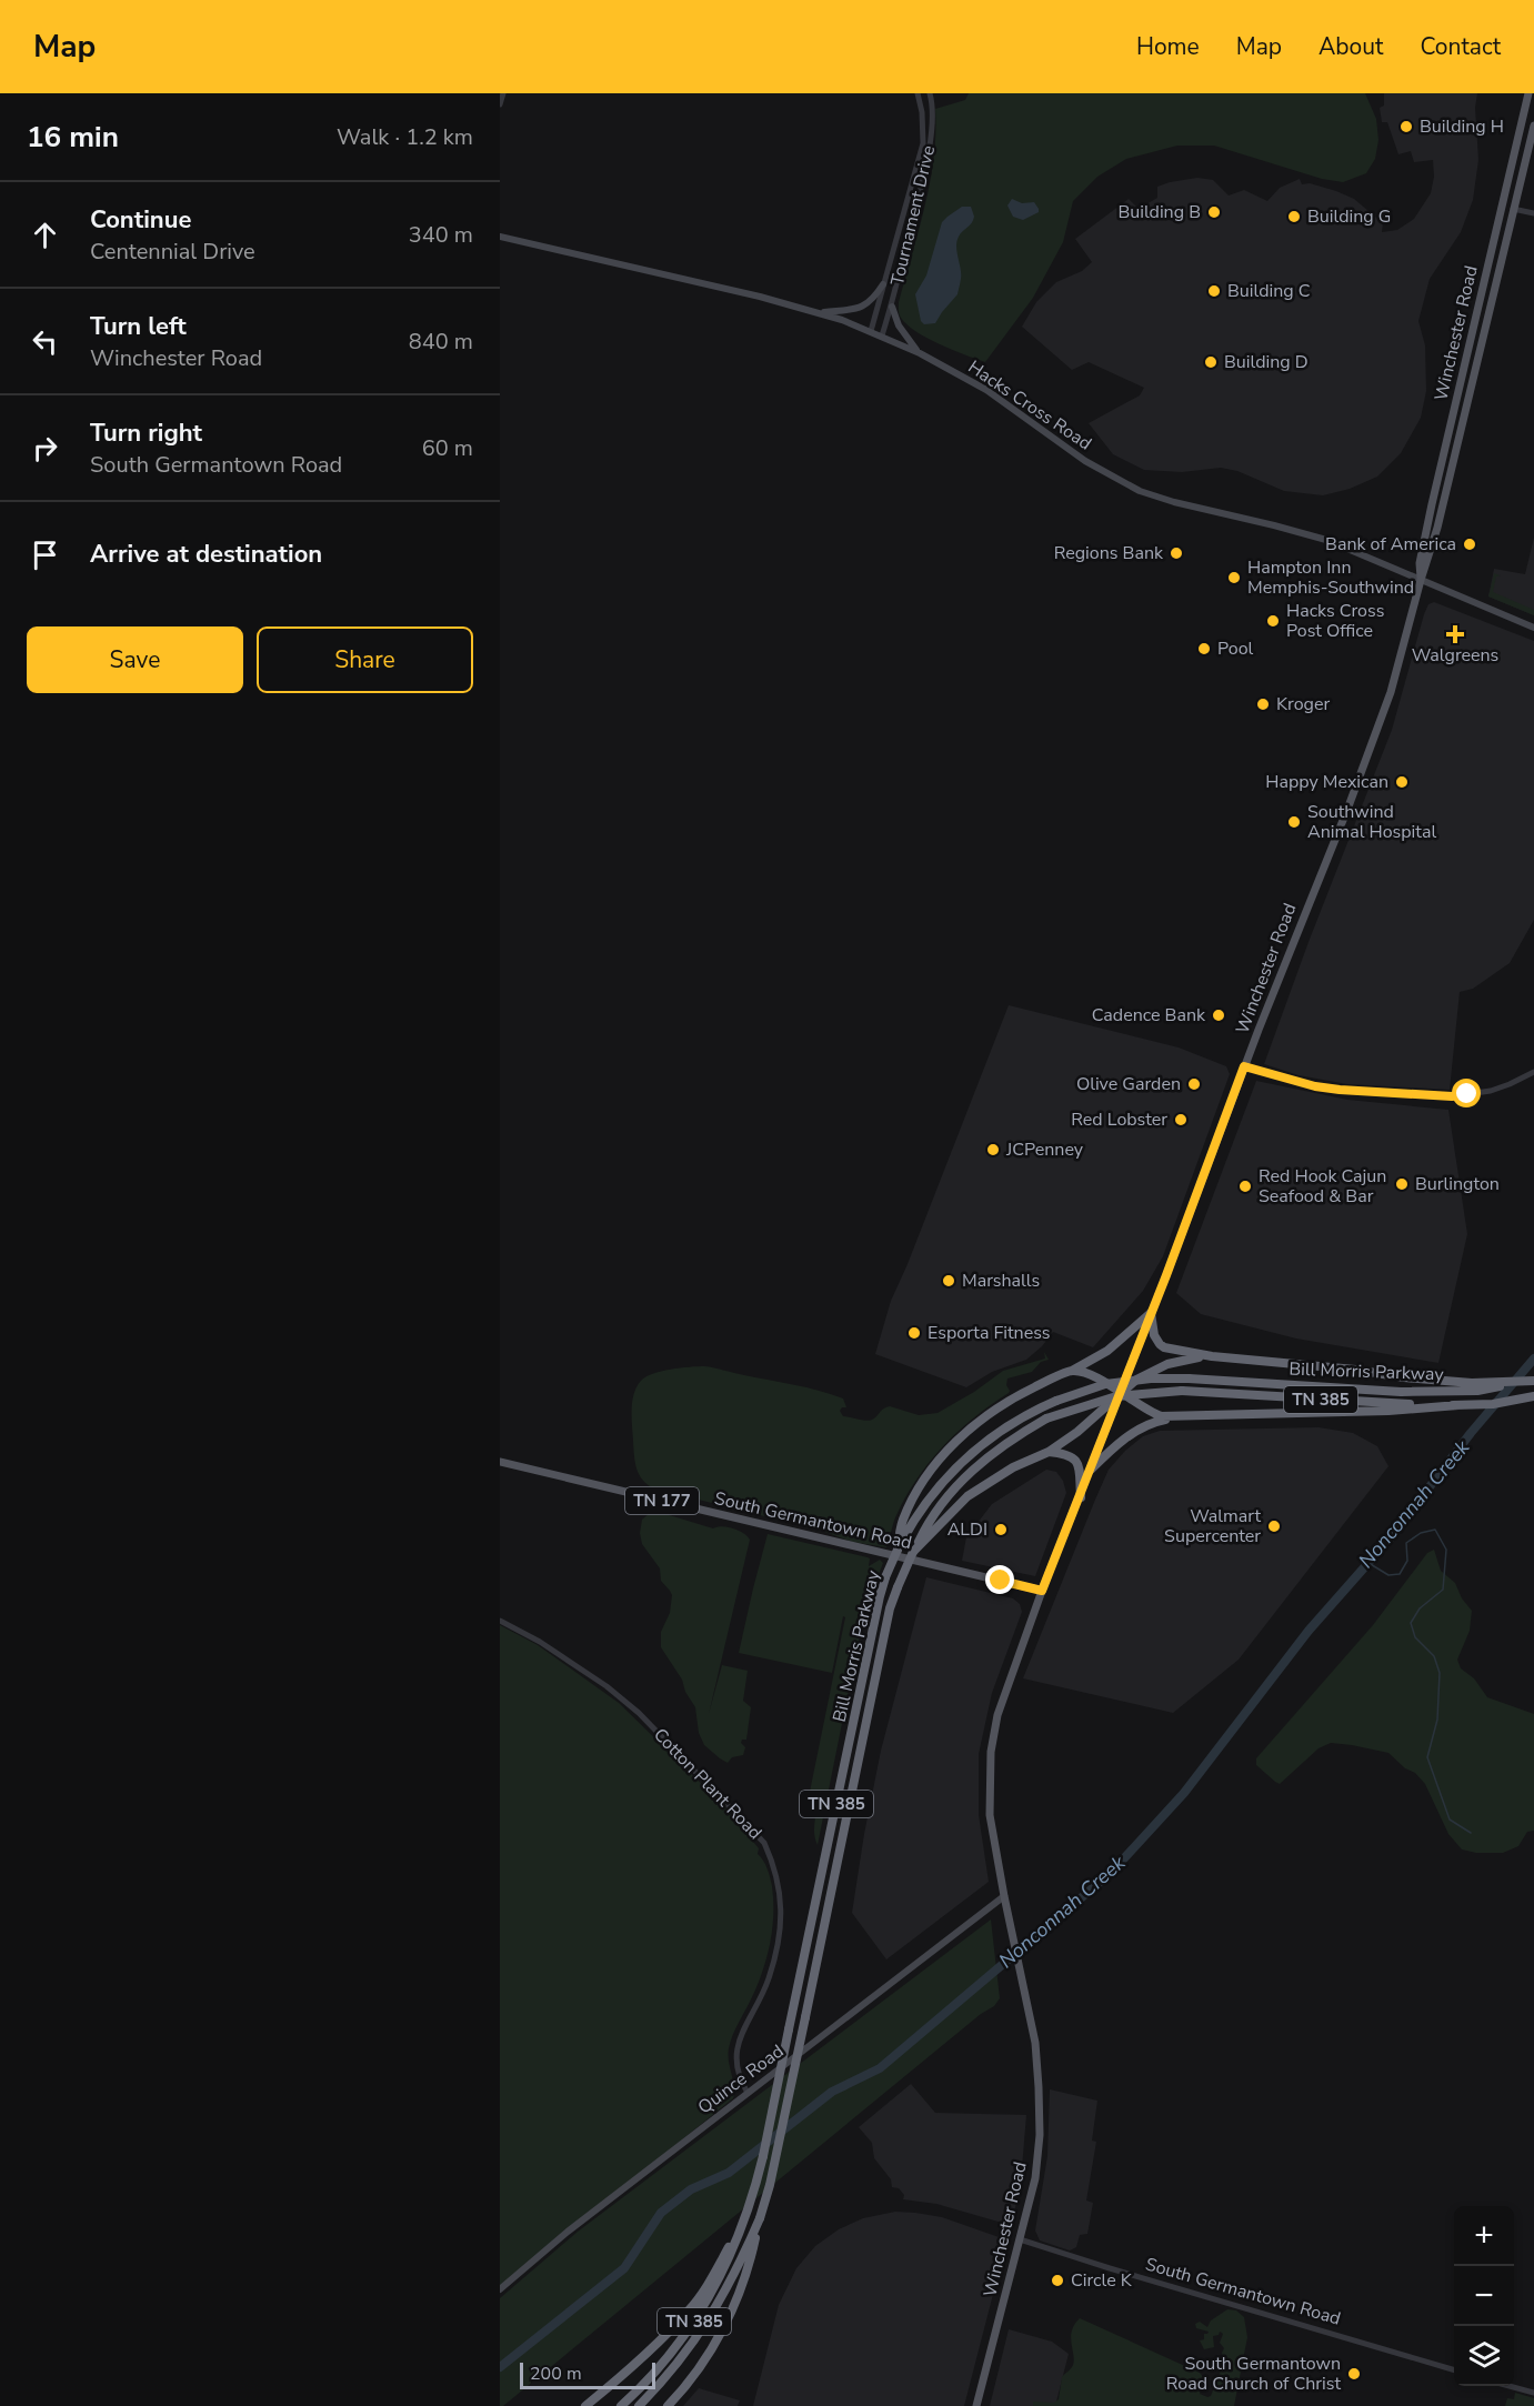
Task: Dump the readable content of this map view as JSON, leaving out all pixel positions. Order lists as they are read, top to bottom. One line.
{"streets":{"highway":["Bill Morris Parkway","TN 385"],"main road":["Winchester Road","Hacks Cross Road","TN 177","South Germantown Road","Quince Road"],"street":["Tournament Drive","Cotton Plant Road"]},"crossings":[["Tournament Drive","Hacks Cross Road"],["Winchester Road","Hacks Cross Road"],["Winchester Road","South Germantown Road"],["Winchester Road","Quince Road"],["Cotton Plant Road","Quince Road"]],"water":["Nonconnah Creek"],"places":{"other":["Building H","Building B","Building G","Building C","Building D","Bank of America","Regions Bank","Hampton Inn Memphis-Southwind","Hacks Cross Post Office","Pool","Kroger","Happy Mexican","Southwind Animal Hospital","Cadence Bank","Olive Garden","Red Lobster","JCPenney","Burlington","Red Hook Cajun Seafood & Bar","Marshalls","Esporta Fitness","Walmart Supercenter","ALDI","Circle K","South Germantown Road Church of Christ"],"health":["Walgreens"]},"scale_bar":"200 m","page":{"header":"Map","nav":["Home","Map","About","Contact"],"heading":["16 min","Walk · 1.2 km"],"list":[["Continue","Centennial Drive","340 m"],["Turn left","Winchester Road","840 m"],["Turn right","South Germantown Road","60 m"],"Arrive at destination"],"buttons":["Save","Share"],"map_buttons":["+","−"],"scale":"200 m"}}
